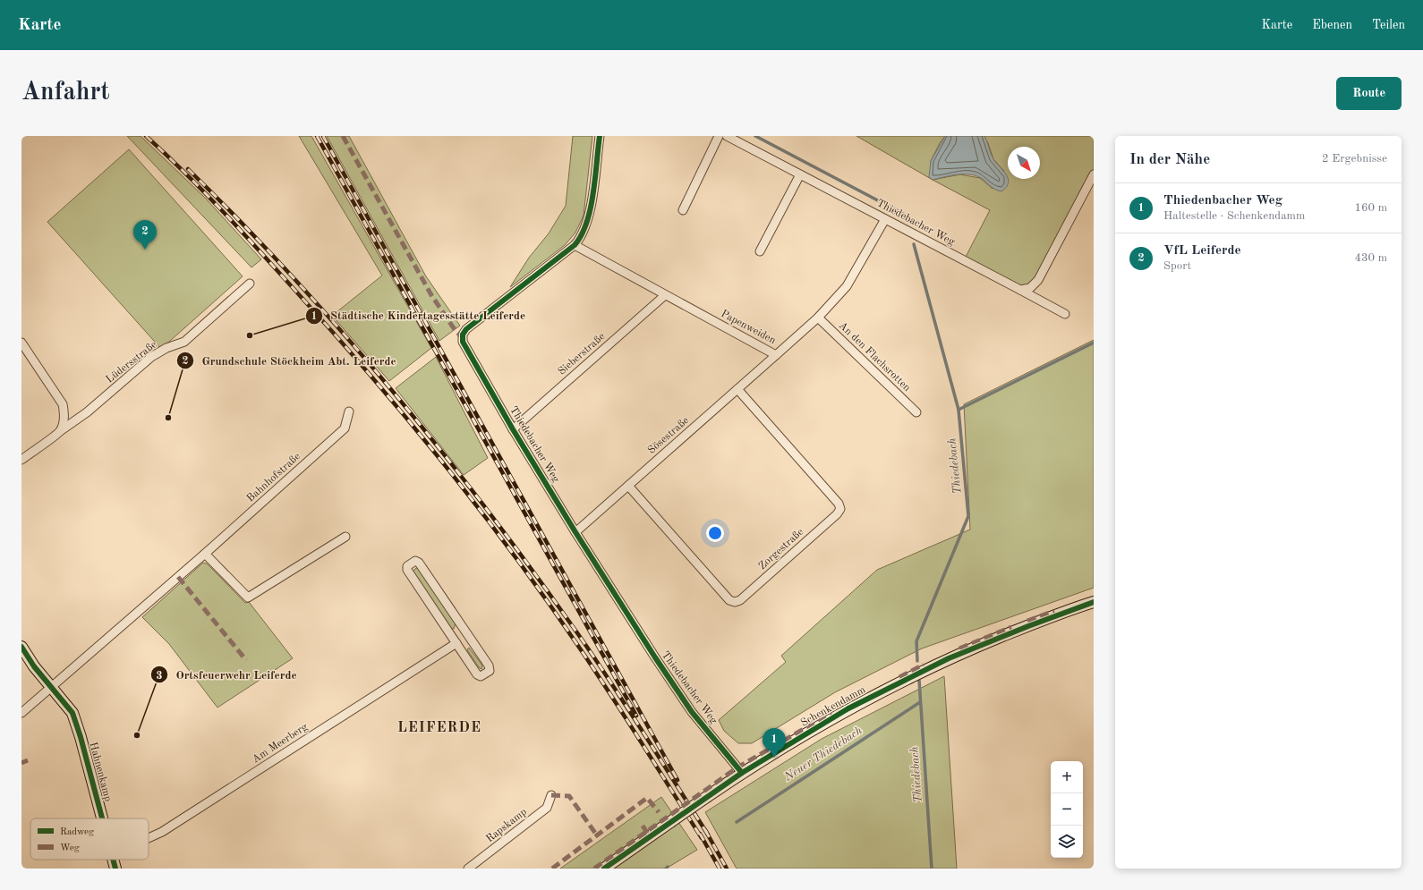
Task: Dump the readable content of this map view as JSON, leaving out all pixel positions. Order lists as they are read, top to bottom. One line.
{"streets":{"street":["Thiedebacher Weg","Papenweiden","Sieberstraße","An den Flachsrotten","Lüdersstraße","Sösestraße","Bahnhofstraße","Zorgestraße","Schenkendamm","Am Meerberg","Hahnenkamp","Rapskamp"]},"crossings":[["Thiedebacher Weg","Papenweiden"],["Thiedebacher Weg","Sieberstraße"],["Thiedebacher Weg","Sösestraße"],["Thiedebacher Weg","Schenkendamm"],["Papenweiden","Sieberstraße"],["Papenweiden","An den Flachsrotten"],["Papenweiden","Sösestraße"],["Sösestraße","Zorgestraße"],["Bahnhofstraße","Hahnenkamp"]],"districts":["LEIFERDE"],"water":["Thiedebach","Neuer Thiedebach"],"places":["Städtische Kindertagesstätte Leiferde","Grundschule Stöckheim Abt. Leiferde","Ortsfeuerwehr Leiferde"],"legend":["Radweg","Weg"],"north":"bottom right","page":{"header":"Karte","nav":["Karte","Ebenen","Teilen"],"buttons":"Route","title":"Anfahrt","heading":["In der Nähe","2 Ergebnisse"],"list":[{"mark":"1","name":"Thiedenbacher Weg","note":"Haltestelle · Schenkendamm","value":"160 m"},{"mark":"2","name":"VfL Leiferde","note":"Sport","value":"430 m"}],"pins":["2","1"],"map_buttons":["+","−"]}}
